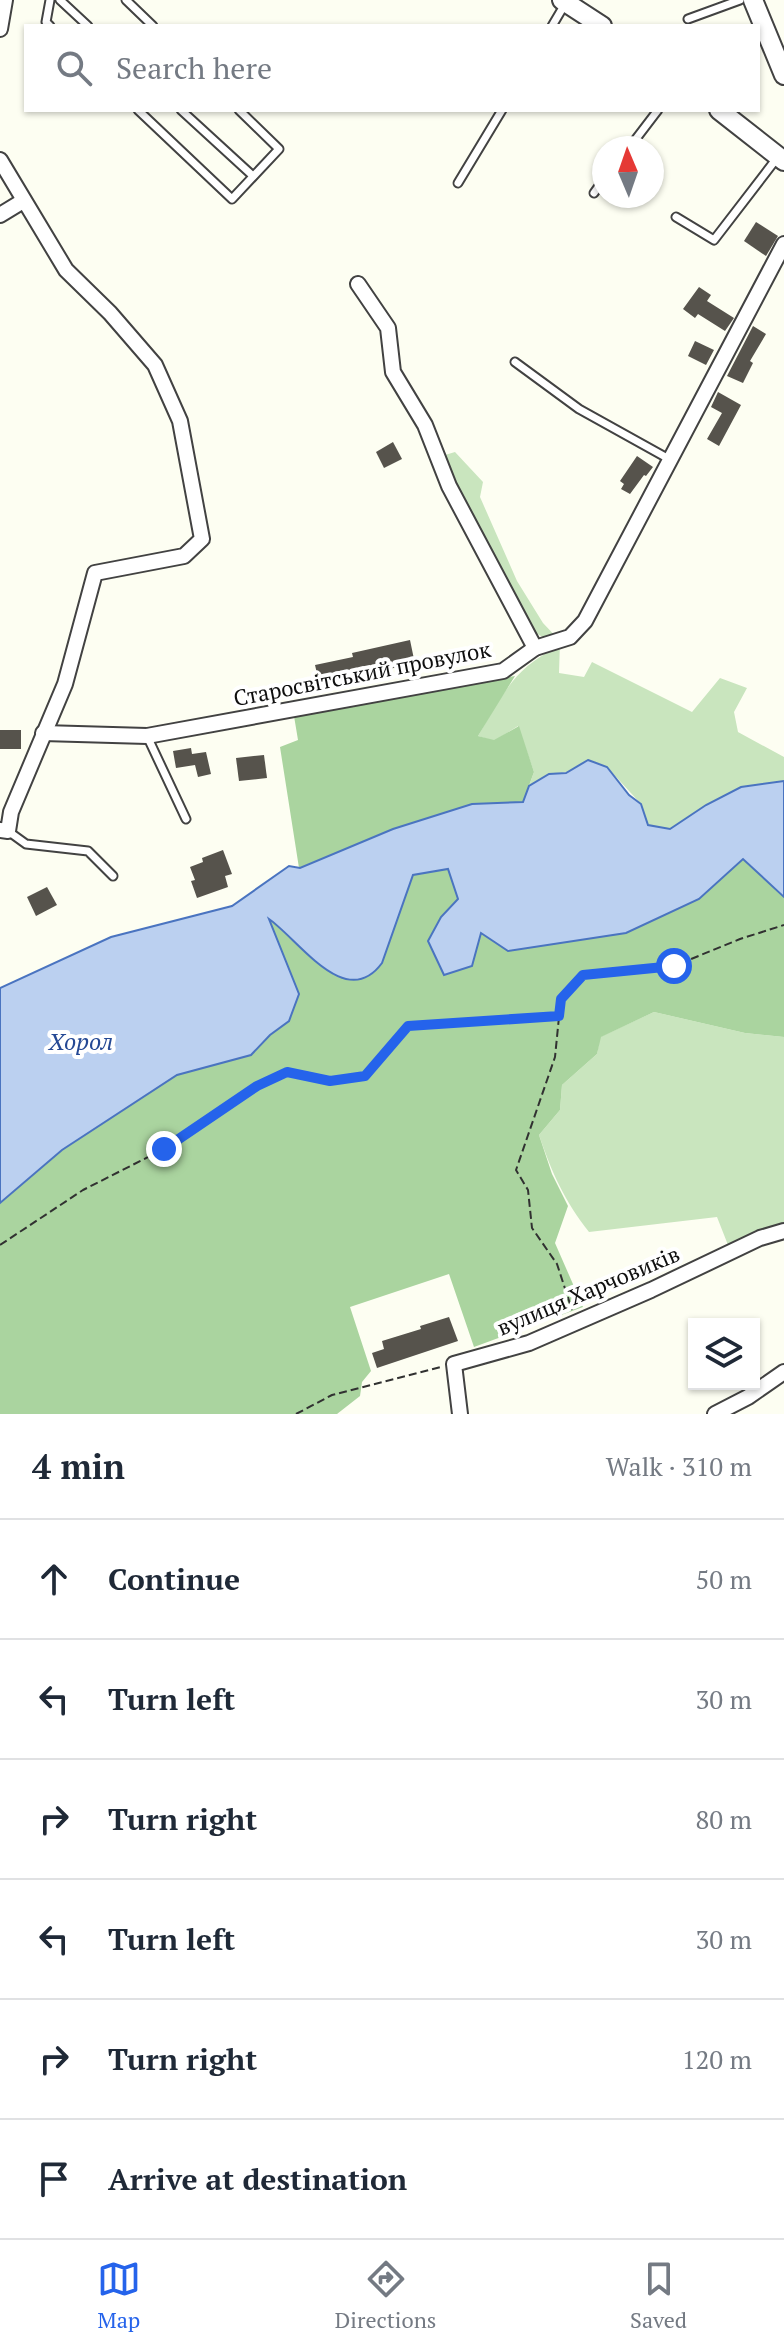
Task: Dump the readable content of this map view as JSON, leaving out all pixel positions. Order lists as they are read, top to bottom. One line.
{"streets":{"street":["Старосвітський провулок","вулиця Харчовиків"]},"water":["Хорол"],"north":"top","page":{"search":"Search here","heading":["4 min","Walk · 310 m"],"list":[["Continue","50 m"],["Turn left","30 m"],["Turn right","80 m"],["Turn left","30 m"],["Turn right","120 m"],"Arrive at destination"],"nav":["Map","Directions","Saved"]}}
